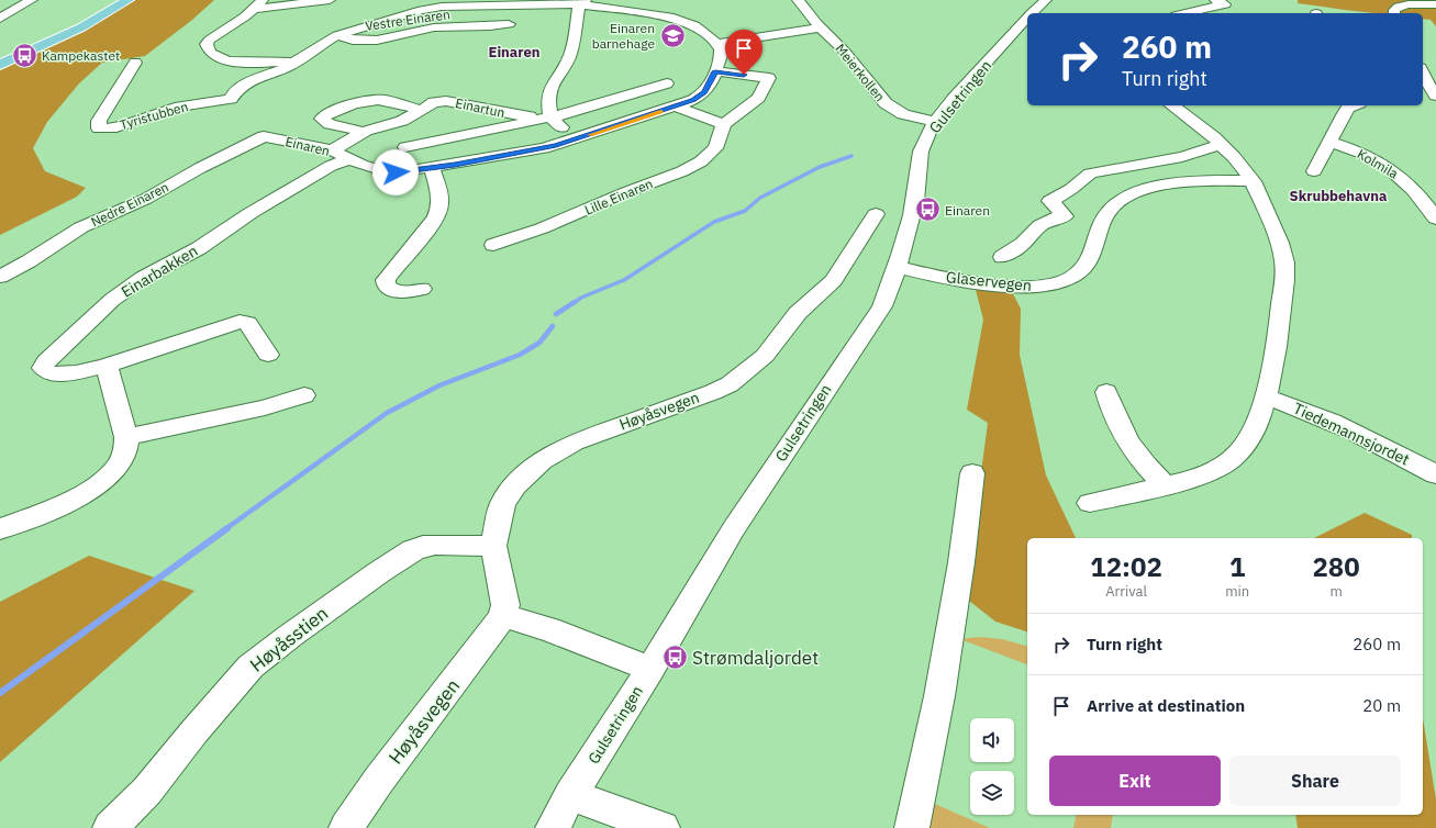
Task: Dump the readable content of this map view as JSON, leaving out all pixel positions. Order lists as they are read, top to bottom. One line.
{"streets":{"street":["Vestre Einaren","Meierkollen","Gulsetringen","Einartun","Tyristubben","Einaren","Kolmila","Lille Einaren","Nedre Einaren","Einarbakken","Glaservegen","Høyåsvegen","Tiedemannsjordet","Høyåsstien"]},"crossings":[["Vestre Einaren","Tyristubben"],["Meierkollen","Gulsetringen"],["Gulsetringen","Glaservegen"],["Einartun","Einaren"],["Einartun","Einarbakken"],["Einaren","Nedre Einaren"],["Einaren","Einarbakken"],["Høyåsvegen","Høyåsstien"]],"districts":["Einaren","Skrubbehavna"],"places":{"school or university":["Einaren barnehage"],"bus stop":["Kampekastet","Einaren","Strømdaljordet"]},"page":{"turn":["260 m","Turn right"],"eta":["12:02","Arrival","1","min","280","m"],"list":[{"name":"Turn right","value":"260 m"},{"name":"Arrive at destination","value":"20 m"}],"buttons":["Exit","Share"]}}
